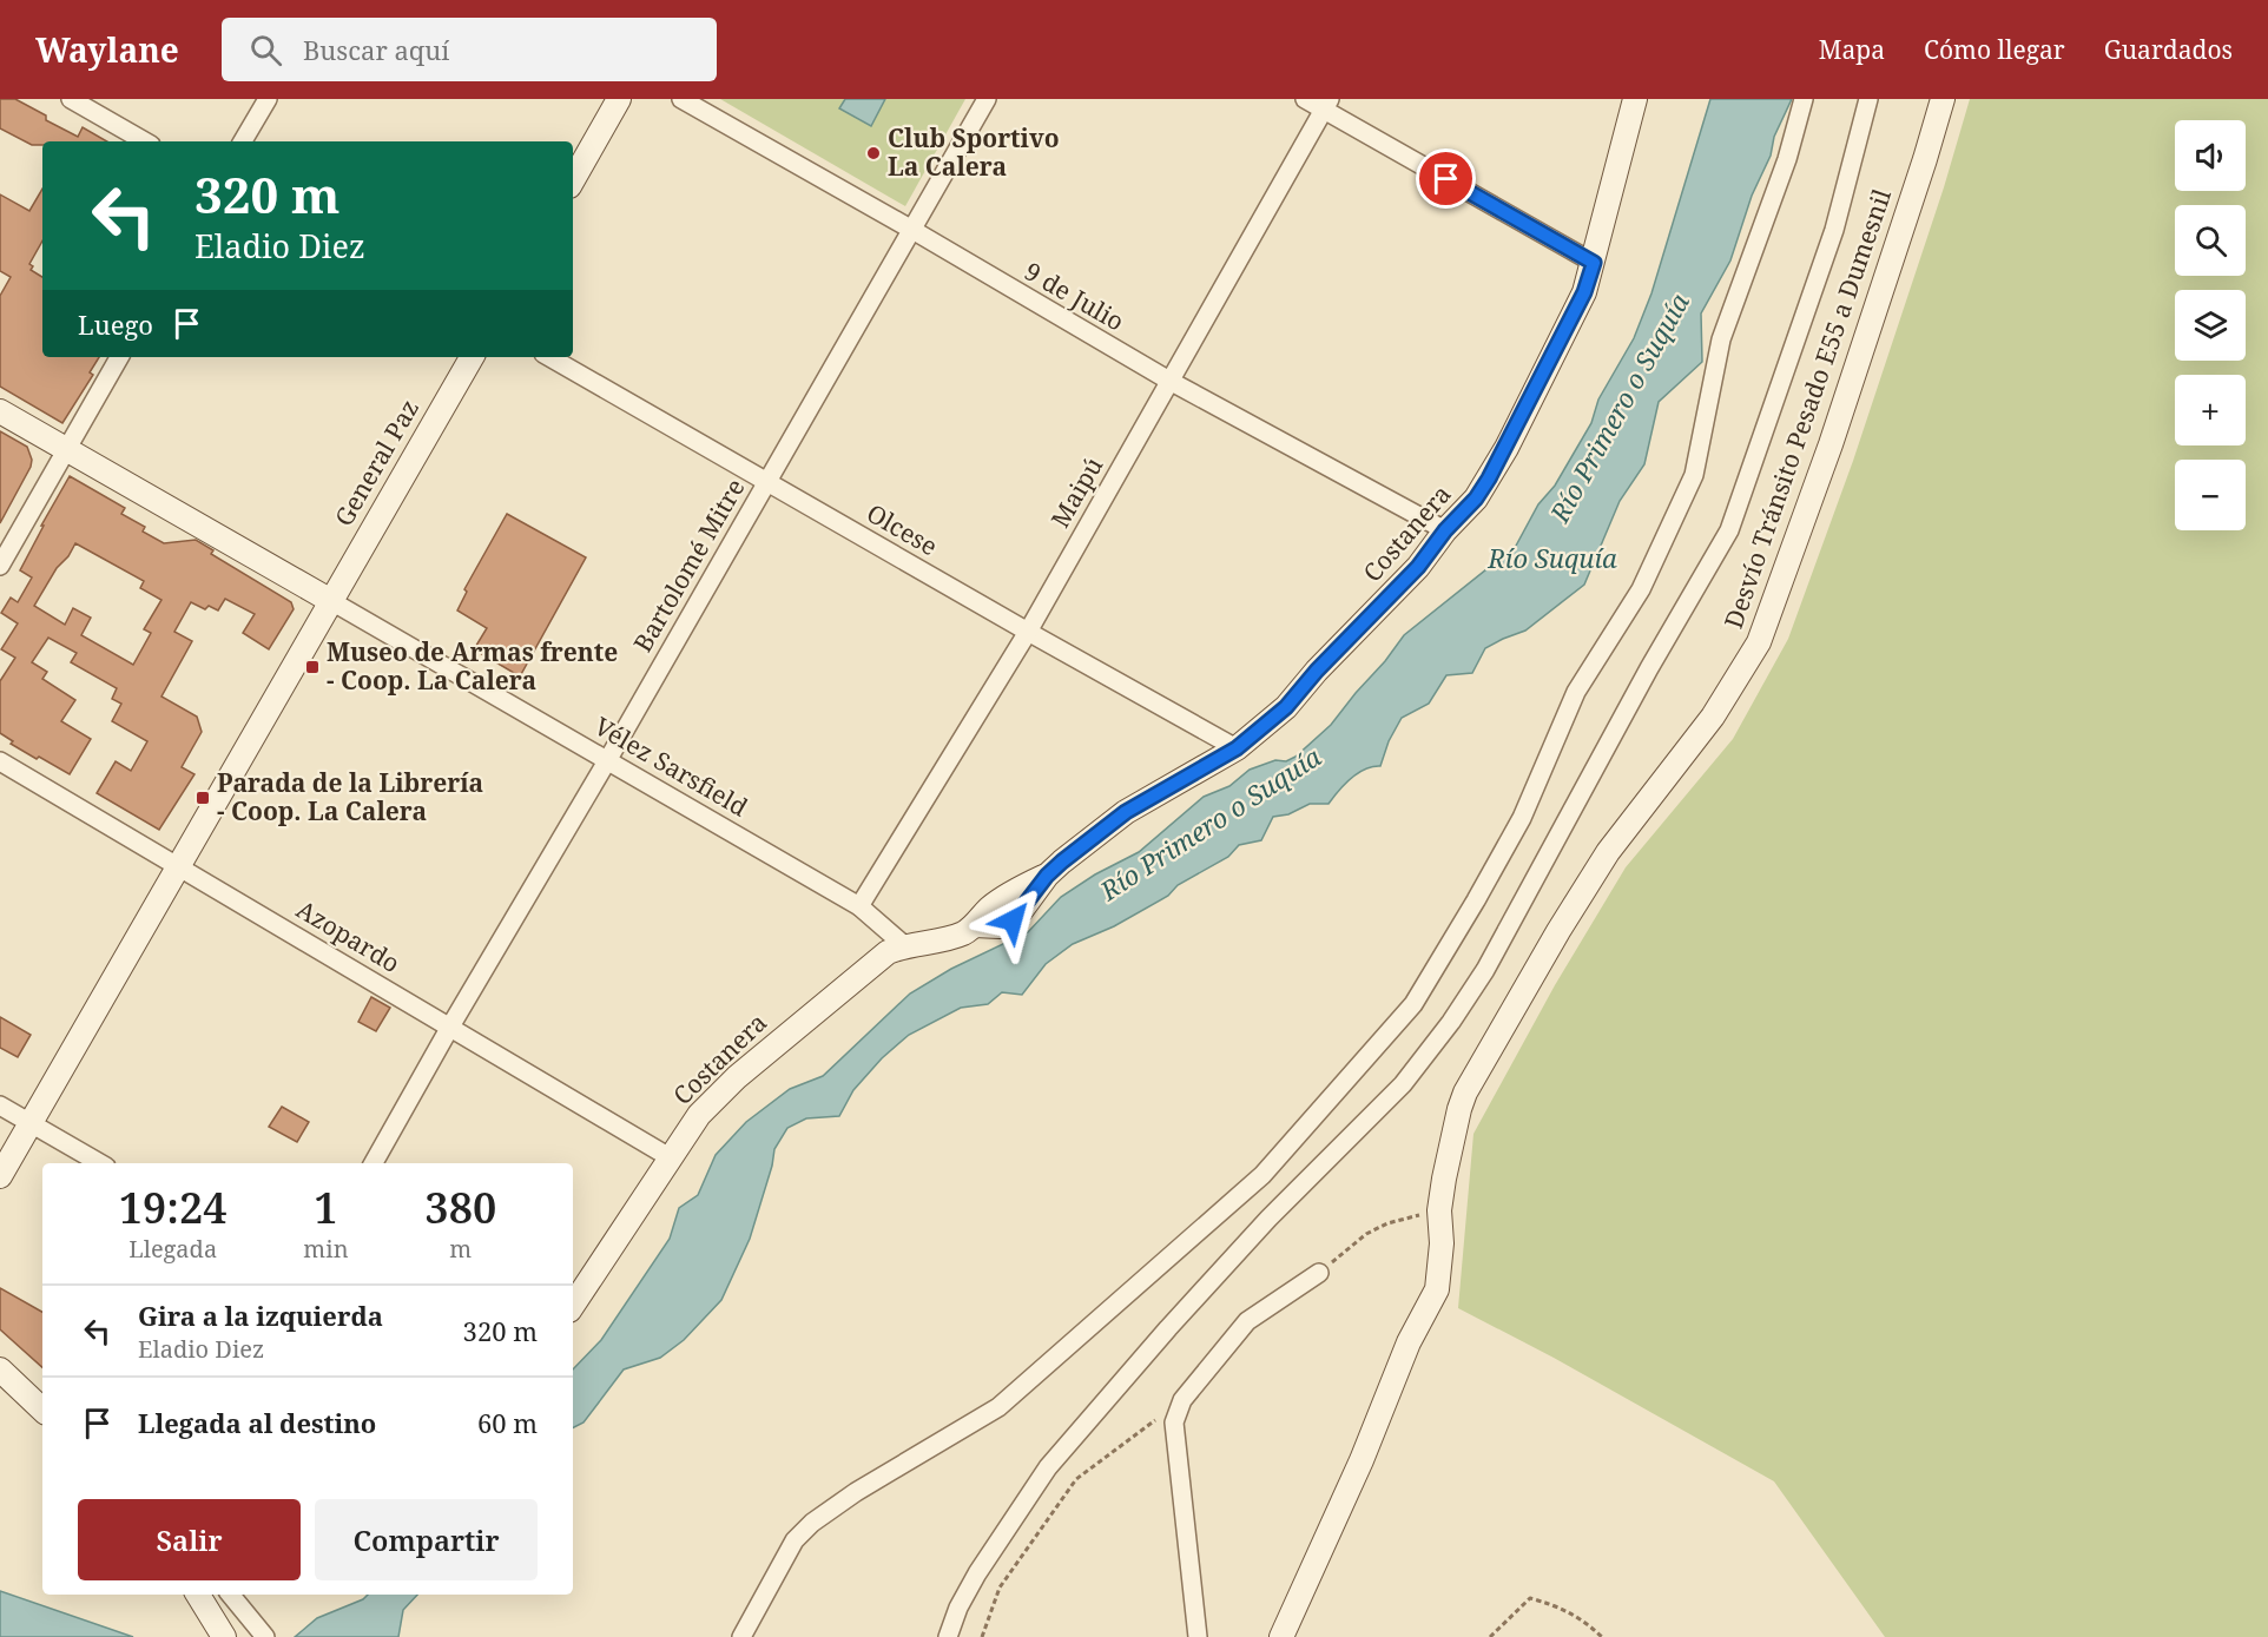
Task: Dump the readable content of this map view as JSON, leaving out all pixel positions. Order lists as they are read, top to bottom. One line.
{"streets":{"street":["9 de Julio","Desvío Tránsito Pesado E55 a Dumesnil","General Paz","Maipú","Olcese","Costanera","Bartolomé Mitre","Vélez Sarsfield","Azopardo"]},"crossings":[["9 de Julio","Maipú"],["9 de Julio","Costanera"],["9 de Julio","Bartolomé Mitre"],["General Paz","Vélez Sarsfield"],["General Paz","Azopardo"],["Maipú","Olcese"],["Maipú","Vélez Sarsfield"],["Olcese","Costanera"],["Olcese","Bartolomé Mitre"],["Costanera","Vélez Sarsfield"],["Costanera","Azopardo"],["Bartolomé Mitre","Vélez Sarsfield"],["Bartolomé Mitre","Azopardo"]],"water":["Río Primero o Suquía","Río Suquía"],"places":{"other":["Club Sportivo La Calera"],"transit":["Museo de Armas frente - Coop. La Calera","Parada de la Librería - Coop. La Calera"]},"page":{"header":"Waylane","search":"Buscar aquí","nav":["Mapa","Cómo llegar","Guardados"],"map_buttons":["+","−"],"turn":["320 m","Eladio Diez"],"then":"Luego","eta":["19:24","Llegada","1","min","380","m"],"list":[{"name":"Gira a la izquierda","note":"Eladio Diez","value":"320 m"},{"name":"Llegada al destino","value":"60 m"}],"buttons":["Salir","Compartir"]}}
